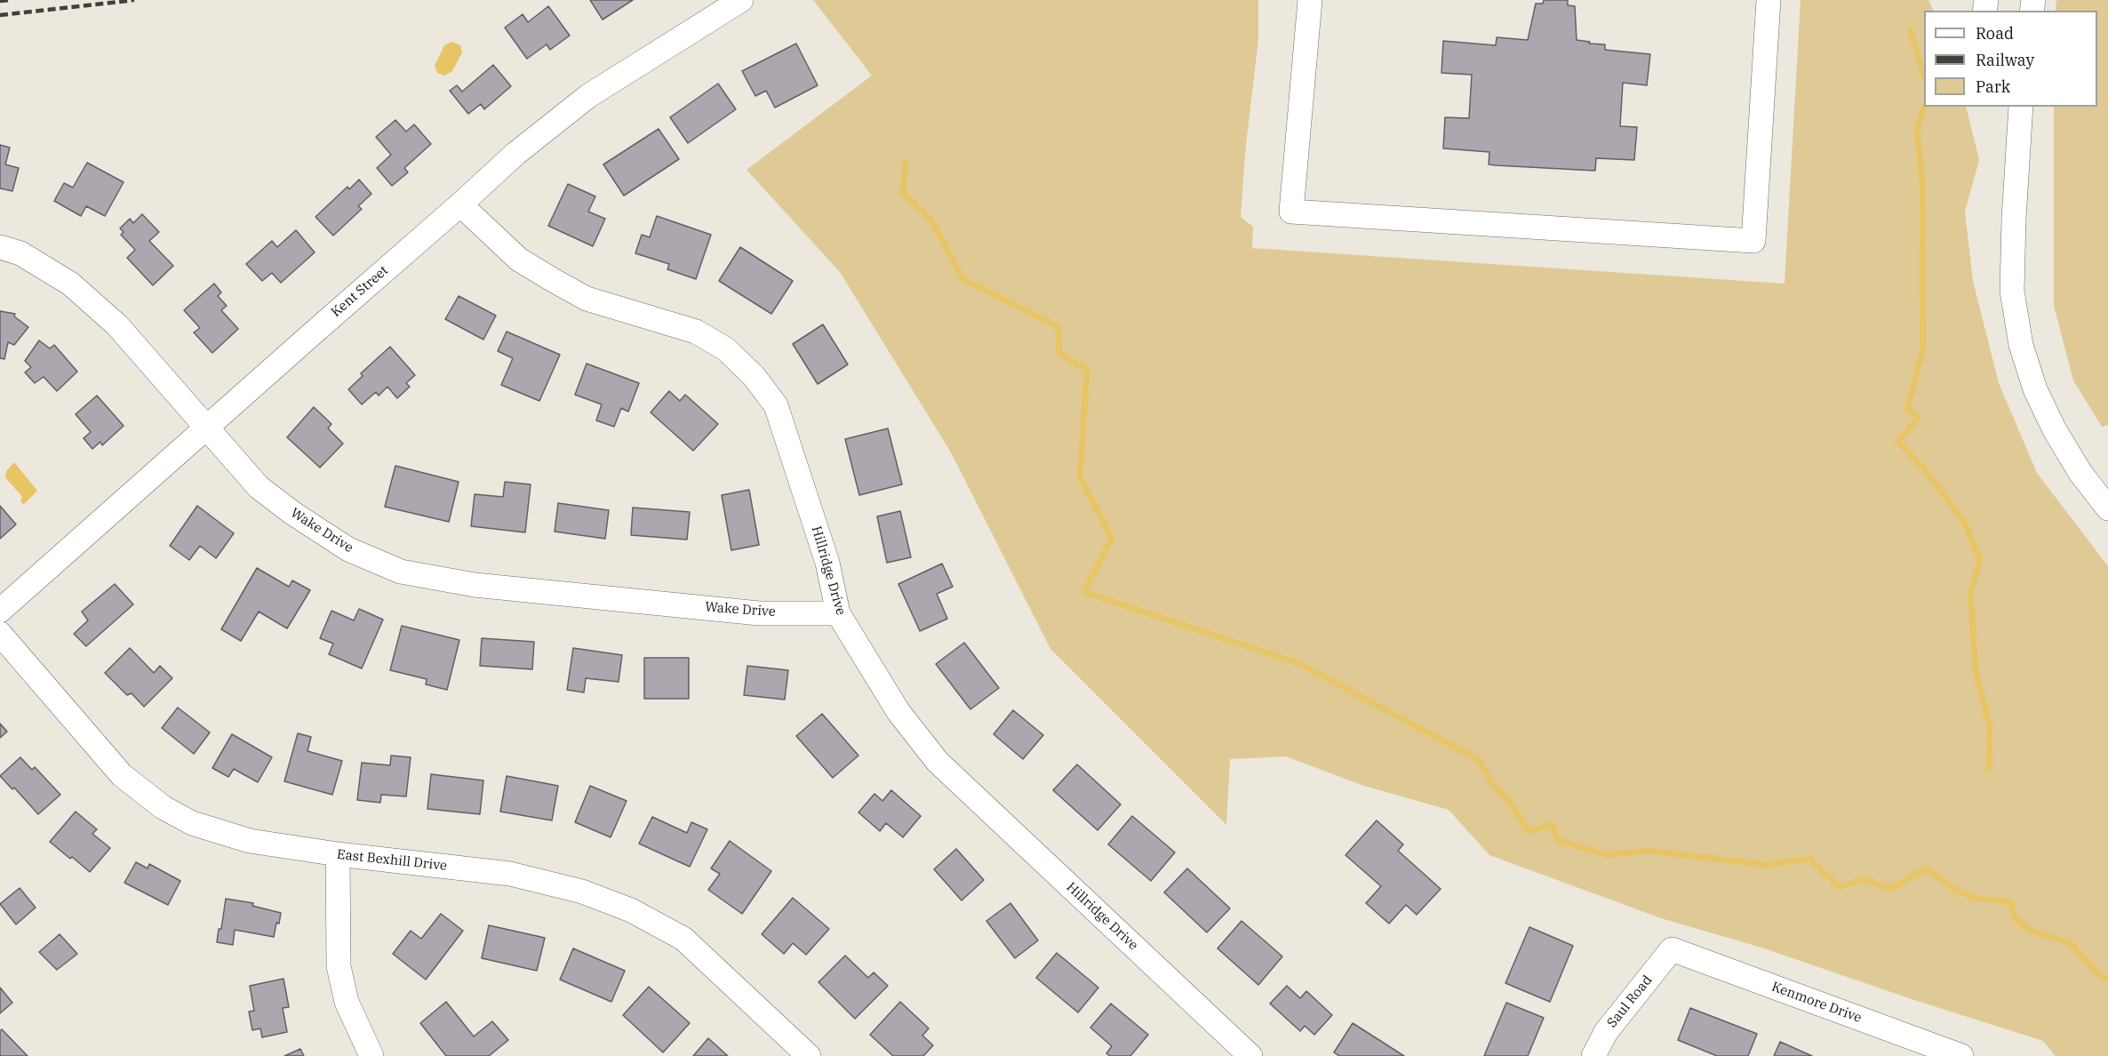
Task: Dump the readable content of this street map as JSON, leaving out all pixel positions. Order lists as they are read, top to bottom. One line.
{"streets":{"street":["Kent Street","Wake Drive","Hillridge Drive","East Bexhill Drive","Saul Road","Kenmore Drive"]},"crossings":[["Kent Street","Wake Drive"],["Kent Street","Hillridge Drive"],["Wake Drive","Hillridge Drive"],["Saul Road","Kenmore Drive"]],"legend":["Road","Railway","Park"]}
